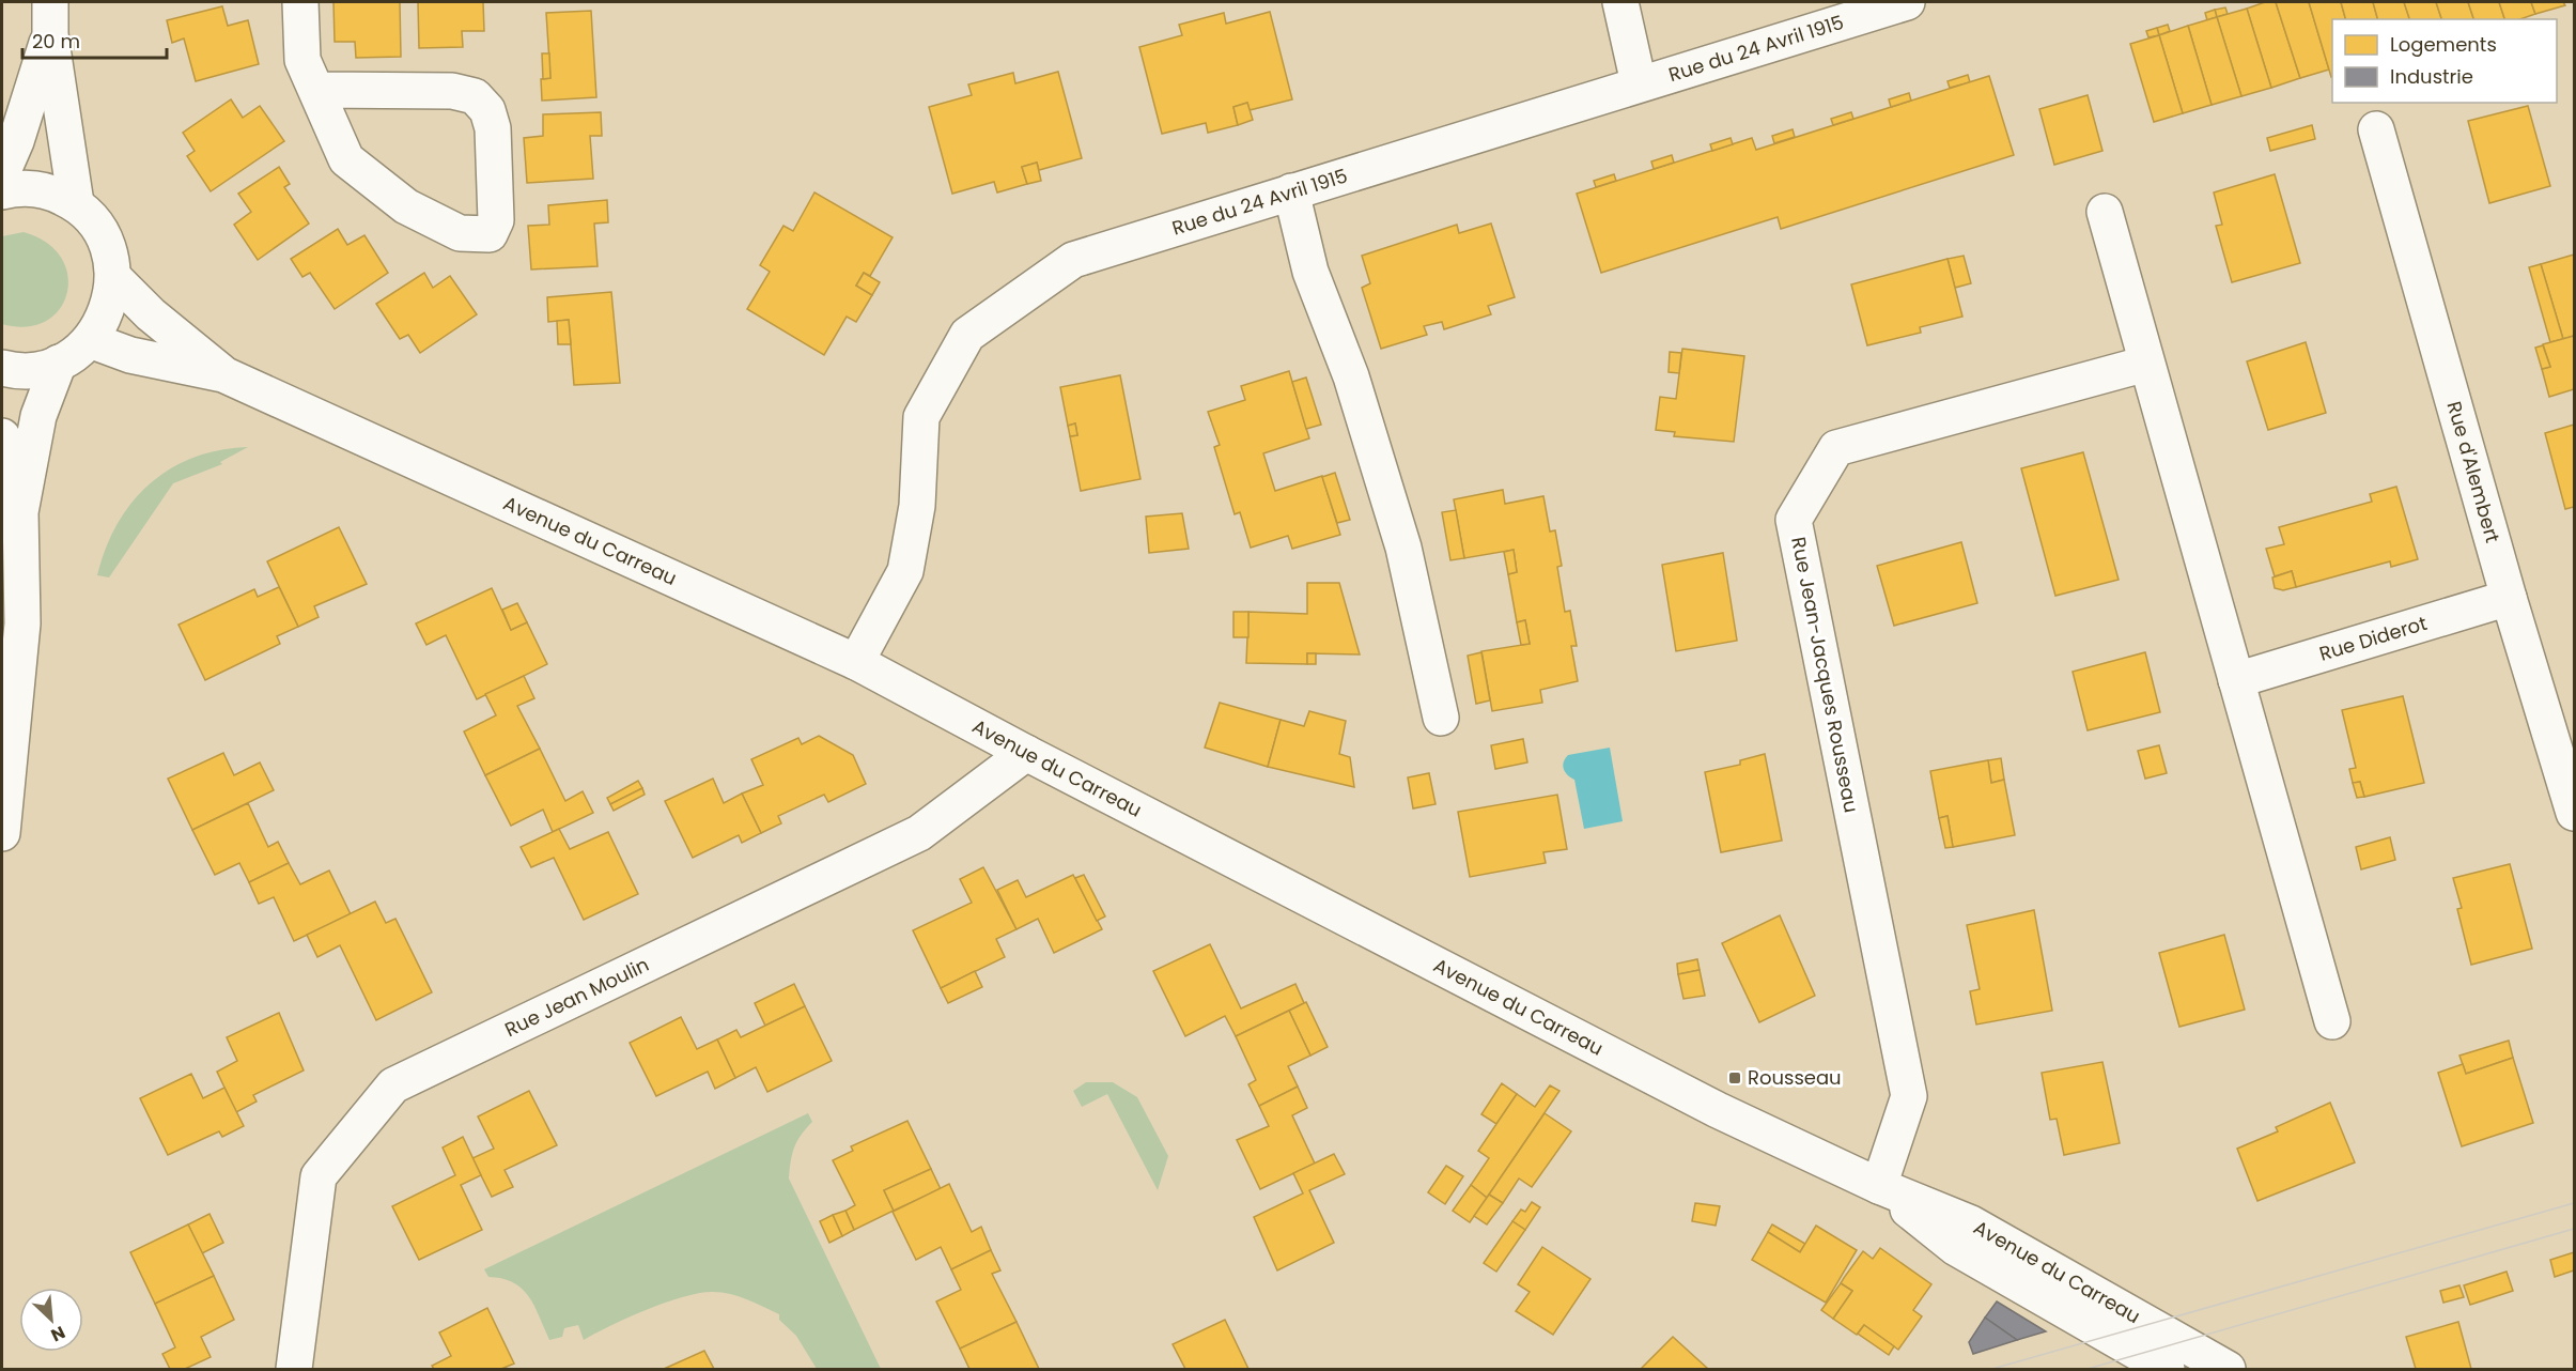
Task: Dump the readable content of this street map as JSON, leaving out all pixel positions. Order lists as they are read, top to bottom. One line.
{"streets":{"street":["Rue du 24 Avril 1915","Rue d'Alembert","Avenue du Carreau","Rue Diderot","Rue Jean-Jacques Rousseau","Rue Jean Moulin"]},"crossings":[["Rue du 24 Avril 1915","Avenue du Carreau"],["Rue d'Alembert","Rue Diderot"],["Avenue du Carreau","Rue Jean-Jacques Rousseau"],["Avenue du Carreau","Rue Jean Moulin"]],"places":{"transit":["Rousseau"]},"legend":["Logements","Industrie"],"scale_bar":"20 m","north":"bottom right"}
